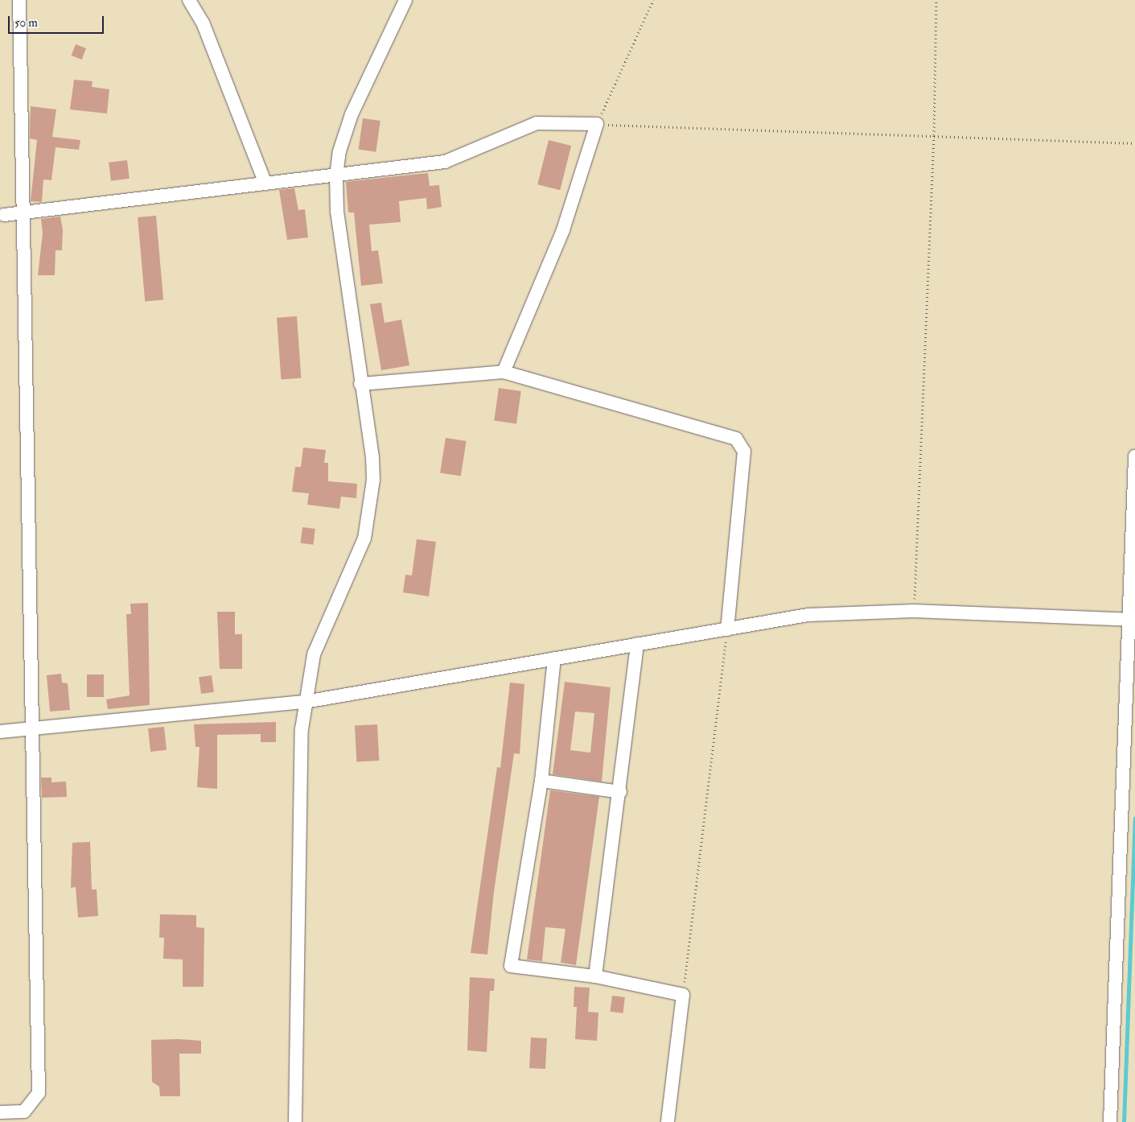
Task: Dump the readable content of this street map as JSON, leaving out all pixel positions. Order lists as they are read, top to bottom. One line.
{"scale_bar":"50 m"}
